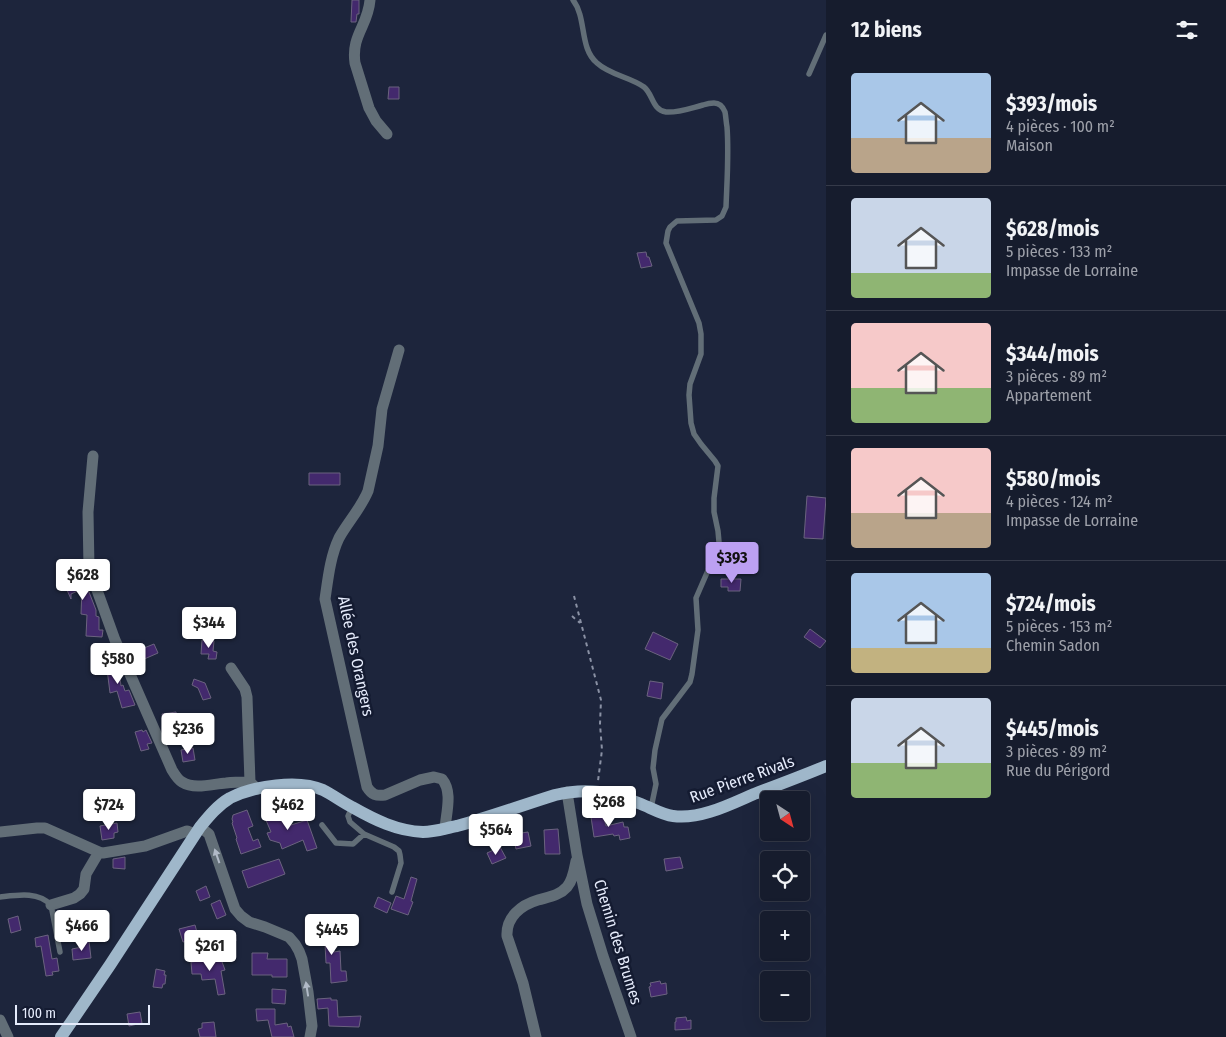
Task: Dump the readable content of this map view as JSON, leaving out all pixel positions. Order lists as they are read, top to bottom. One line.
{"streets":{"main road":["Rue Pierre Rivals"],"street":["Allée des Orangers","Chemin des Brumes"]},"crossings":[["Allée des Orangers","Rue Pierre Rivals"],["Rue Pierre Rivals","Chemin des Brumes"]],"scale_bar":"100 m","north":"bottom right","page":{"heading":"12 biens","list":[{"name":"$393/mois","note":"4 pièces · 100 m² · Maison"},{"name":"$628/mois","note":"5 pièces · 133 m² · Impasse de Lorraine"},{"name":"$344/mois","note":"3 pièces · 89 m² · Appartement"},{"name":"$580/mois","note":"4 pièces · 124 m² · Impasse de Lorraine"},{"name":"$724/mois","note":"5 pièces · 153 m² · Chemin Sadon"},{"name":"$445/mois","note":"3 pièces · 89 m² · Rue du Périgord"}],"price":["$393","$628","$344","$580","$236","$268","$724","$462","$564","$466","$445","$261"],"map_buttons":["+","−"],"scale":"100 m"}}
